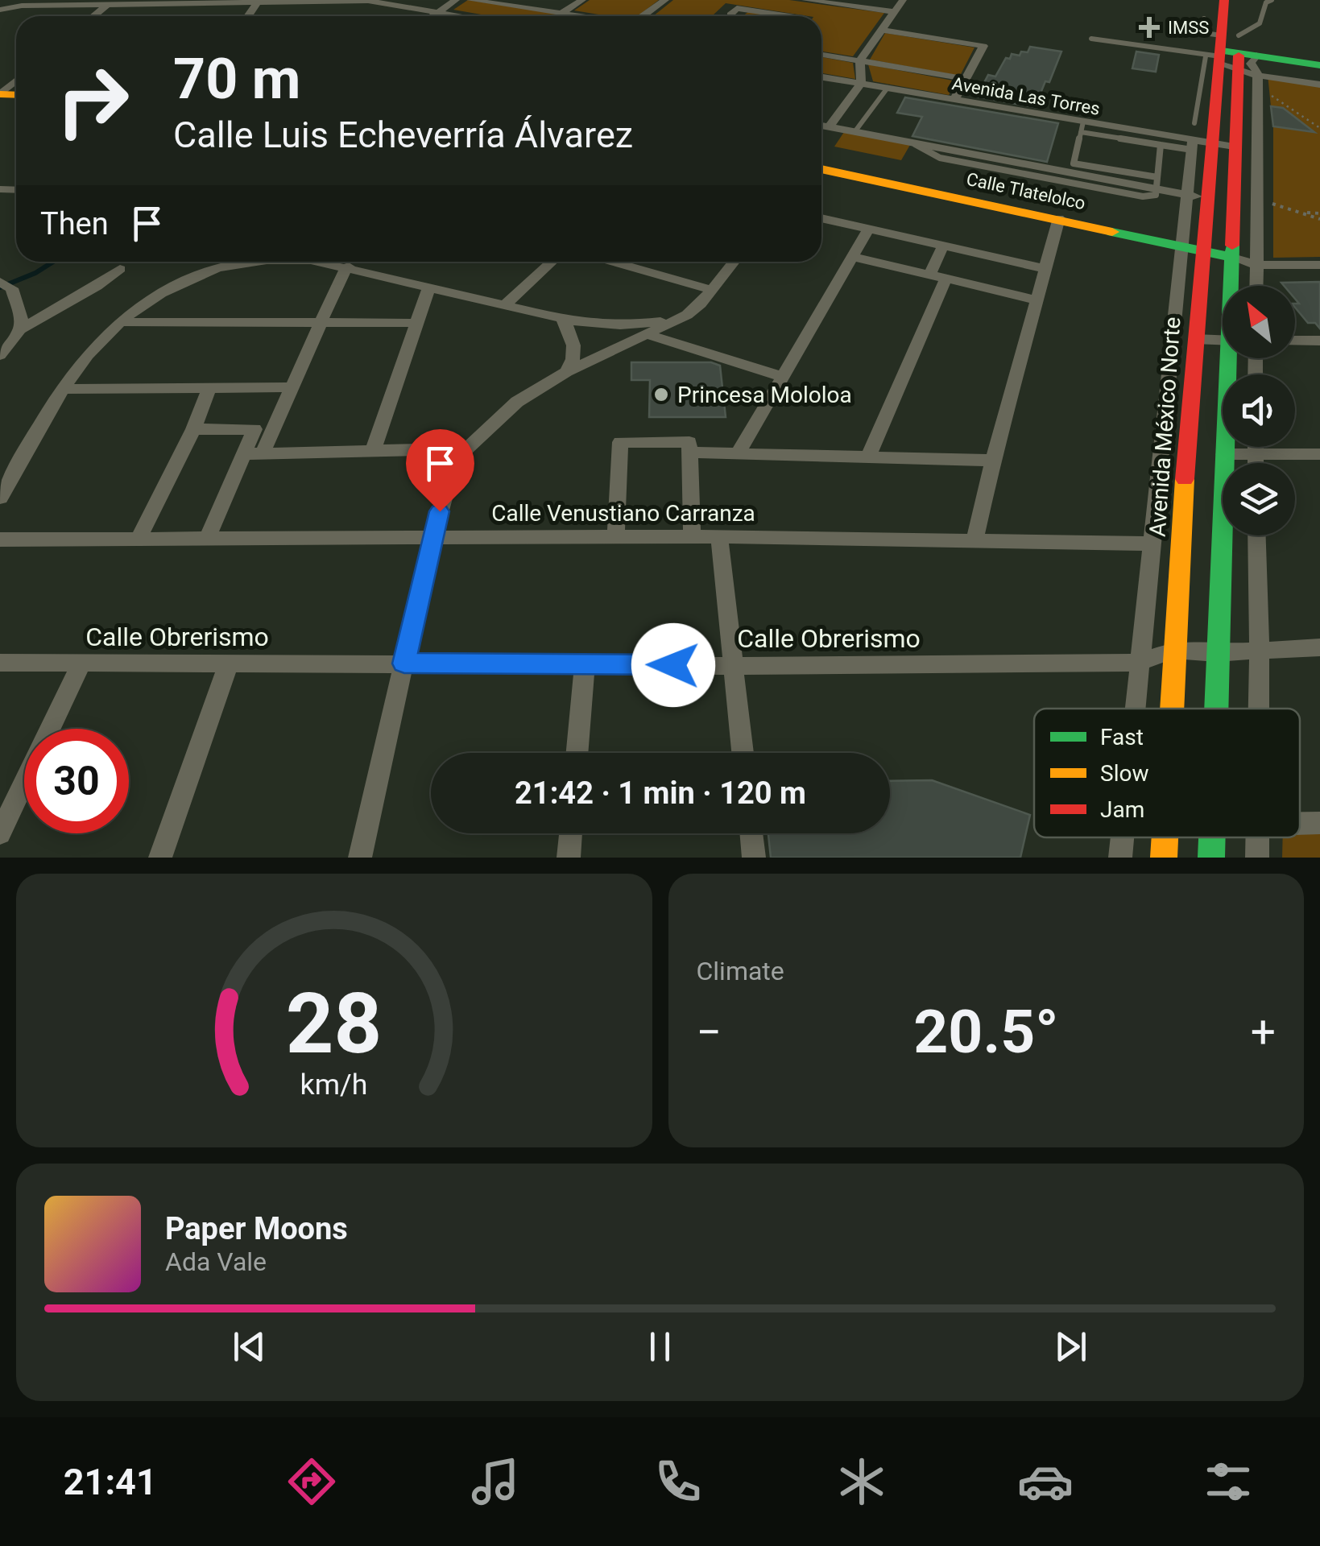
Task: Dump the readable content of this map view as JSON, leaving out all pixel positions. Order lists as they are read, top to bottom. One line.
{"streets":{"main road":["Calle Tlatelolco","Avenida México Norte"],"street":["Avenida Las Torres","Calle Venustiano Carranza","Calle Obrerismo"]},"crossings":[["Avenida Las Torres","Avenida México Norte"],["Calle Tlatelolco","Avenida México Norte"],["Avenida México Norte","Calle Venustiano Carranza"],["Avenida México Norte","Calle Obrerismo"]],"places":{"health":["IMSS"],"other":["Princesa Mololoa"]},"legend":["Fast","Slow","Jam"],"north":"top left","page":{"turn":["70 m","Calle Luis Echeverría Álvarez"],"then":"Then","limit":"30","trip":"21:42 · 1 min · 120 m","tile":"Climate","heat":["−","20.5°","+"],"song":["Paper Moons","Ada Vale"],"tabs":"21:41","gauge":["28","km/h"]}}
